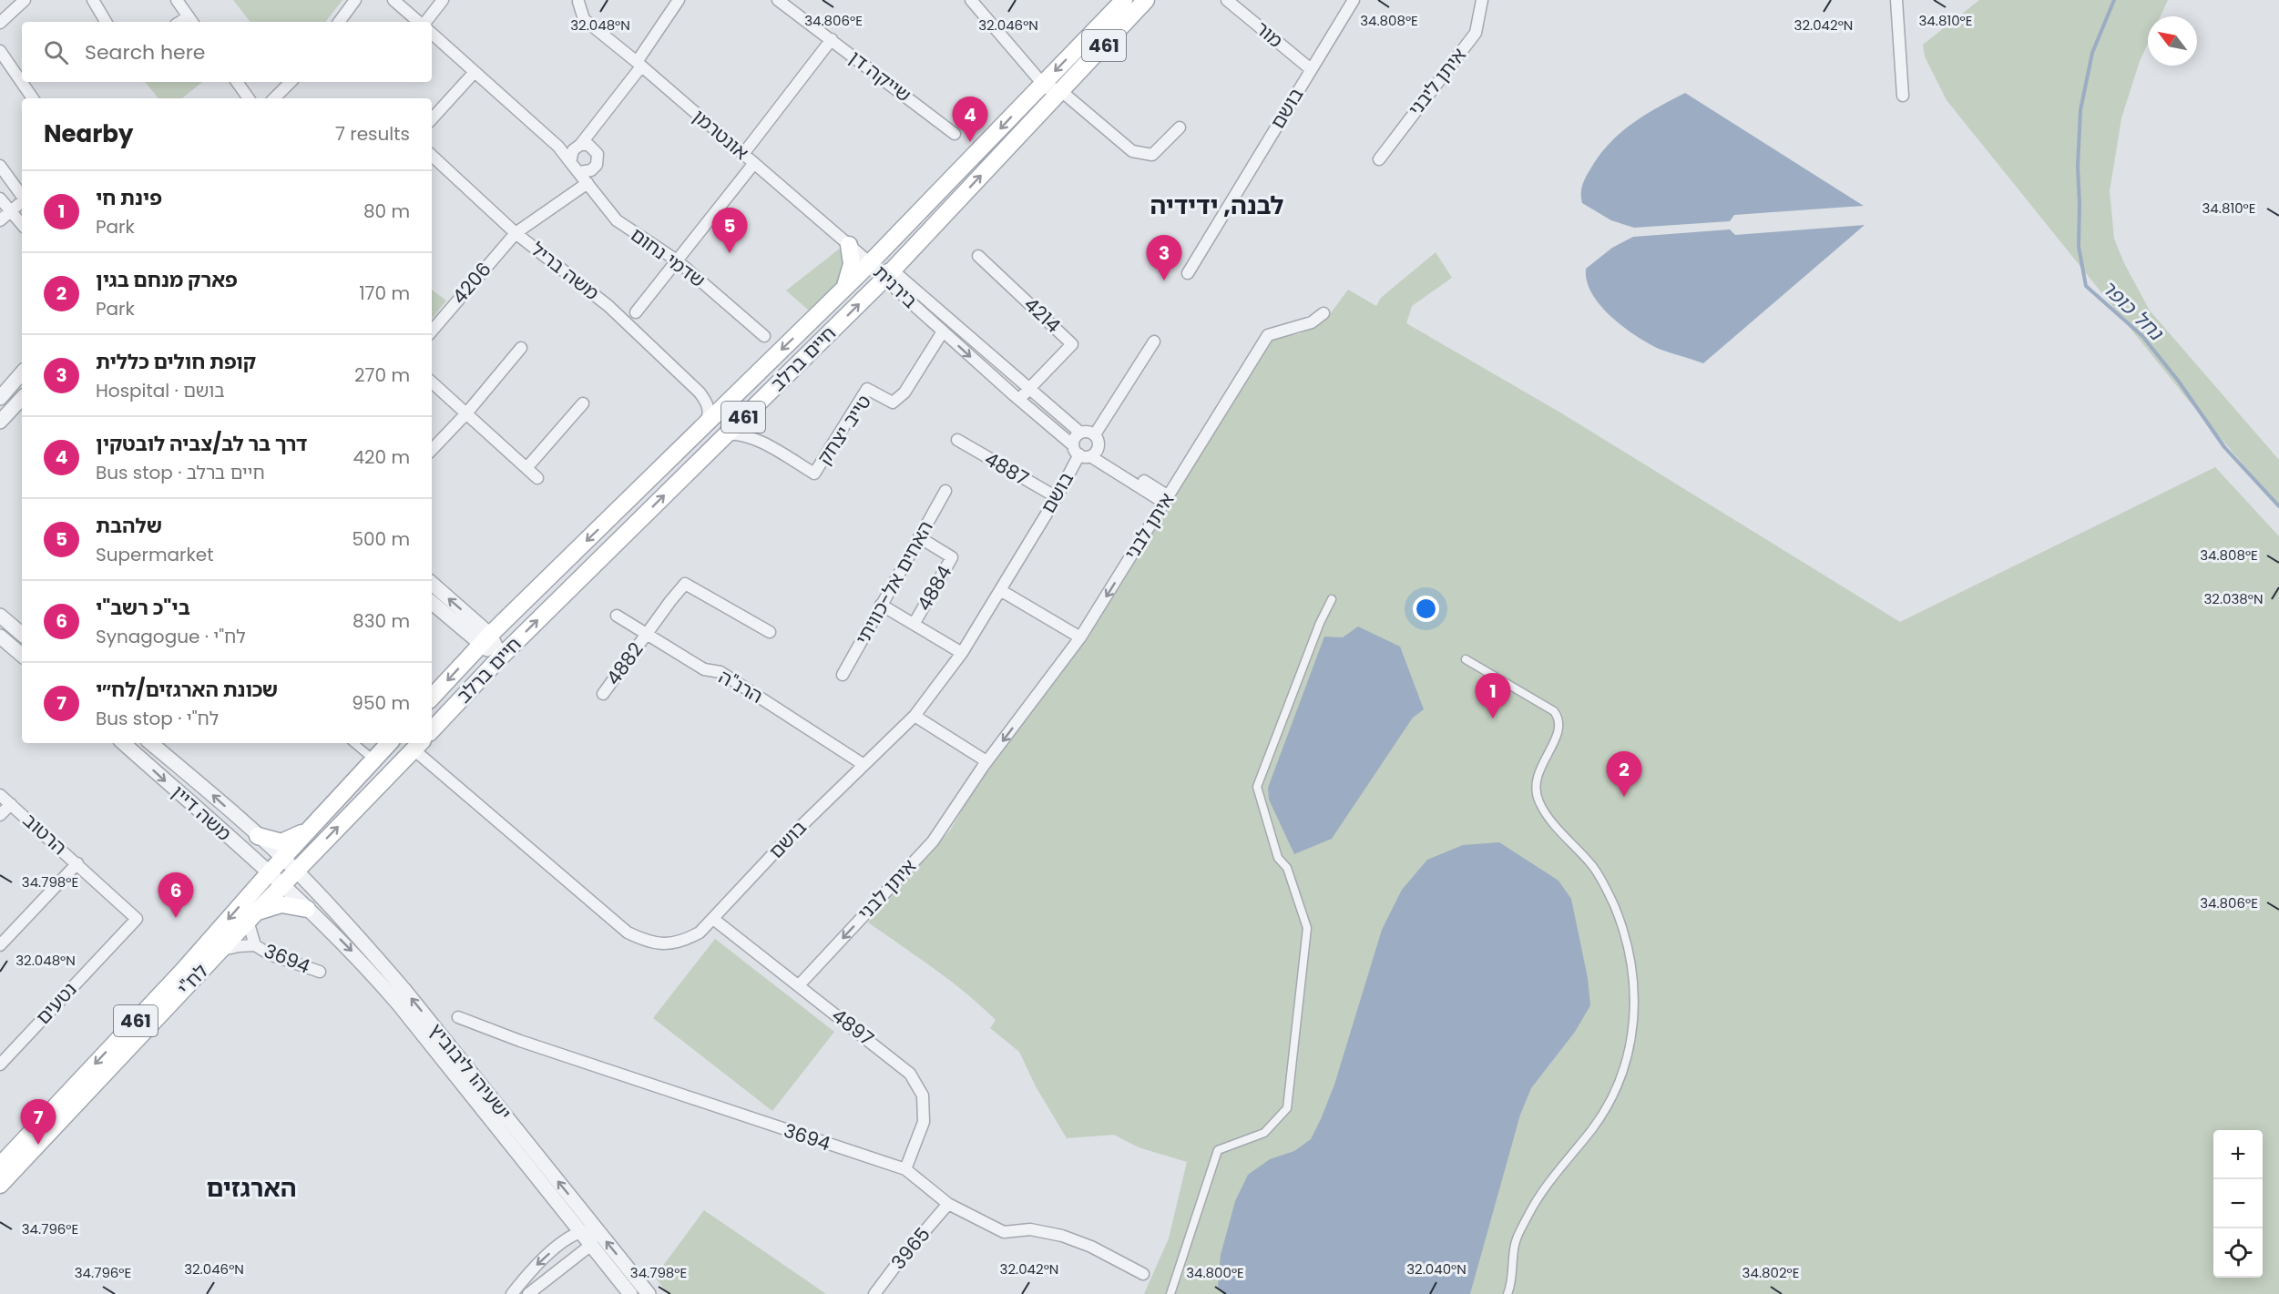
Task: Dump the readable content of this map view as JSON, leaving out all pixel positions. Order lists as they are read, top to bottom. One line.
{"streets":{"main road":["461","חיים ברלב","לח\"י"],"street":["מור","שייקה דן","איתן ליבני","בושם","אונטרמן","שדמי נחום","משה בריל","4206","בירנית","4214","טייב יצחק","4887","איתן לבני","האחים אל-כוויתי","4884","4882","הרנ\"ה","משה דיין","הרטוב","3694","נטעים","4897","ישעיהו ליבוביץ","3965"]},"crossings":[["מור","בושם"],["461","בושם"],["461","משה דיין"],["461","לח\"י"],["461","ישעיהו ליבוביץ"],["בושם","בירנית"],["בושם","4887"],["בושם","הרנ\"ה"],["בושם","4897"],["אונטרמן","בירנית"],["אונטרמן","חיים ברלב"],["שדמי נחום","4206"],["משה בריל","4206"],["משה בריל","חיים ברלב"],["בירנית","4214"],["בירנית","חיים ברלב"],["בירנית","טייב יצחק"],["בירנית","איתן לבני"],["חיים ברלב","טייב יצחק"],["איתן לבני","4897"],["האחים אל-כוויתי","4884"],["4882","הרנ\"ה"],["משה דיין","לח\"י"],["משה דיין","ישעיהו ליבוביץ"],["הרטוב","נטעים"],["3694","לח\"י"],["3694","4897"],["3694","3965"],["לח\"י","ישעיהו ליבוביץ"]],"one_way":["איתן לבני"],"districts":["לבנה, ידידיה","הארגזים"],"water":["נחל כופר"],"north":"top left","page":{"search":"Search here","pins":["4","5","3","1","2","6","7"],"heading":["Nearby","7 results"],"list":[{"mark":"1","name":"פינת חי","note":"Park","value":"80 m"},{"mark":"2","name":"פארק מנחם בגין","note":"Park","value":"170 m"},{"mark":"3","name":"קופת חולים כללית","note":"Hospital · בושם","value":"270 m"},{"mark":"4","name":"דרך בר לב/צביה לובטקין","note":"Bus stop · חיים ברלב","value":"420 m"},{"mark":"5","name":"שלהבת","note":"Supermarket","value":"500 m"},{"mark":"6","name":"בי\"כ רשב\"י","note":"Synagogue · לח\"י","value":"830 m"},{"mark":"7","name":"שכונת הארגזים/לח״י","note":"Bus stop · לח\"י","value":"950 m"}],"map_buttons":["+","−"]},"coordinates":["34.806°E","34.808°E","34.810°E","32.048°N","32.046°N","32.042°N","32.038°N","34.798°E","34.796°E","32.040°N","34.800°E","34.802°E"]}
